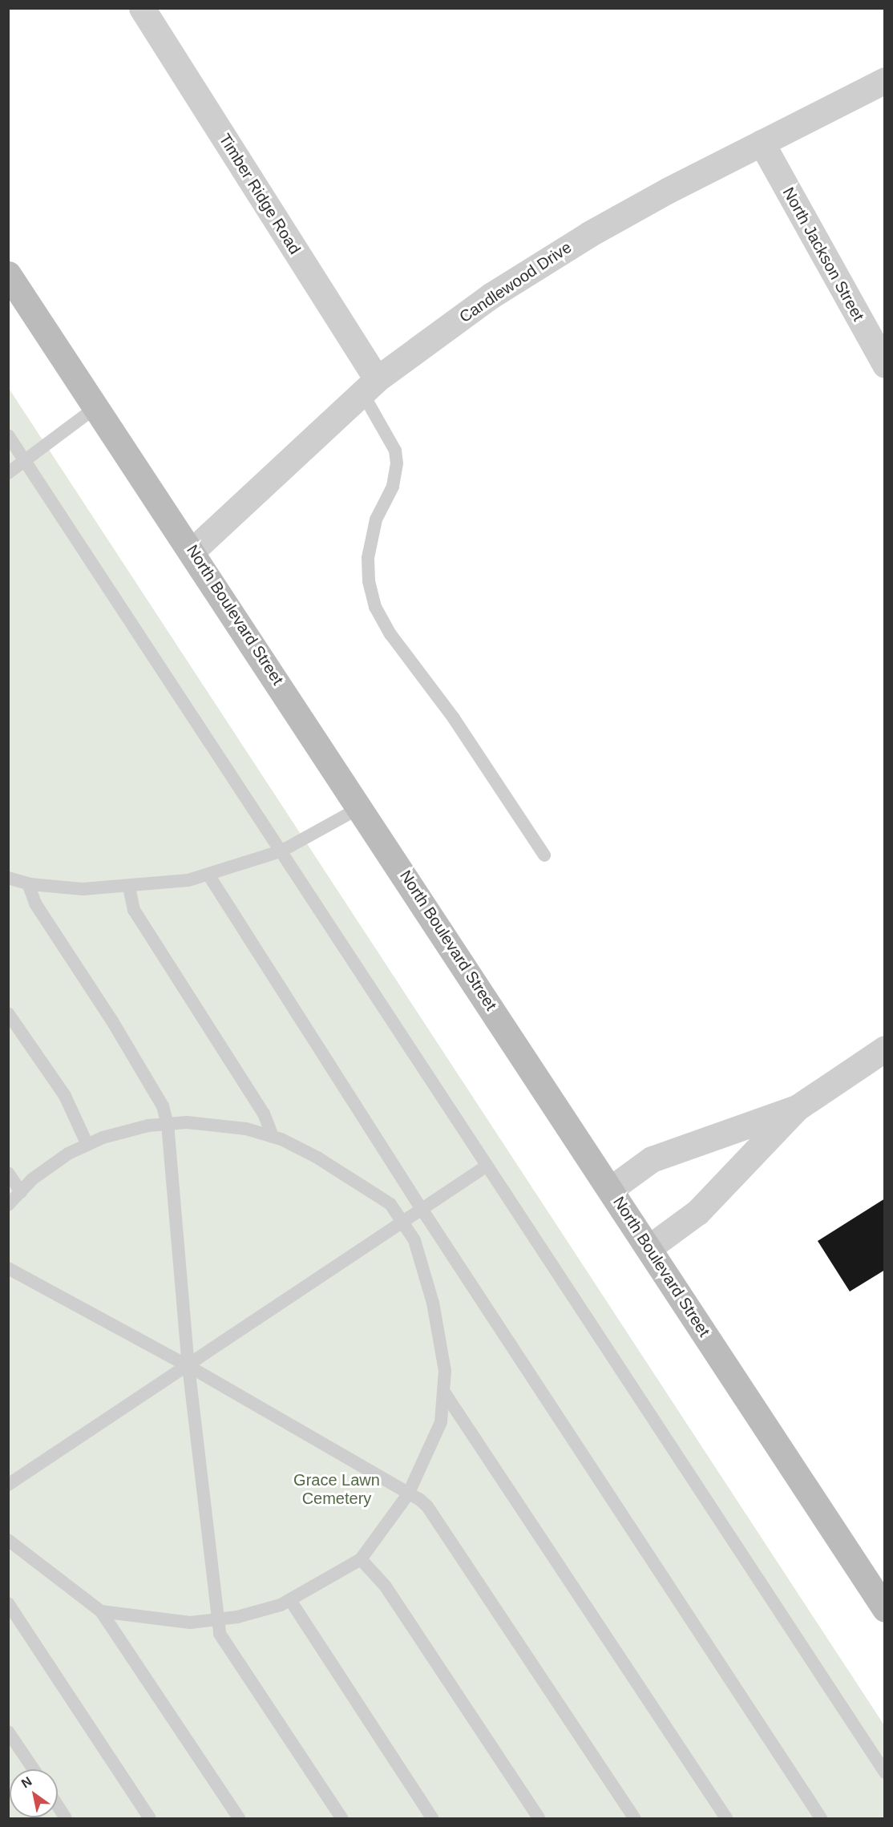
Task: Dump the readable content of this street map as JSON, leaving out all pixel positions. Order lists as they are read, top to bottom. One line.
{"streets":{"main road":["North Boulevard Street"],"street":["Timber Ridge Road","North Jackson Street","Candlewood Drive"]},"crossings":[["Timber Ridge Road","Candlewood Drive"],["North Jackson Street","Candlewood Drive"],["Candlewood Drive","North Boulevard Street"]],"parks":["Grace Lawn Cemetery"],"north":"top left"}
